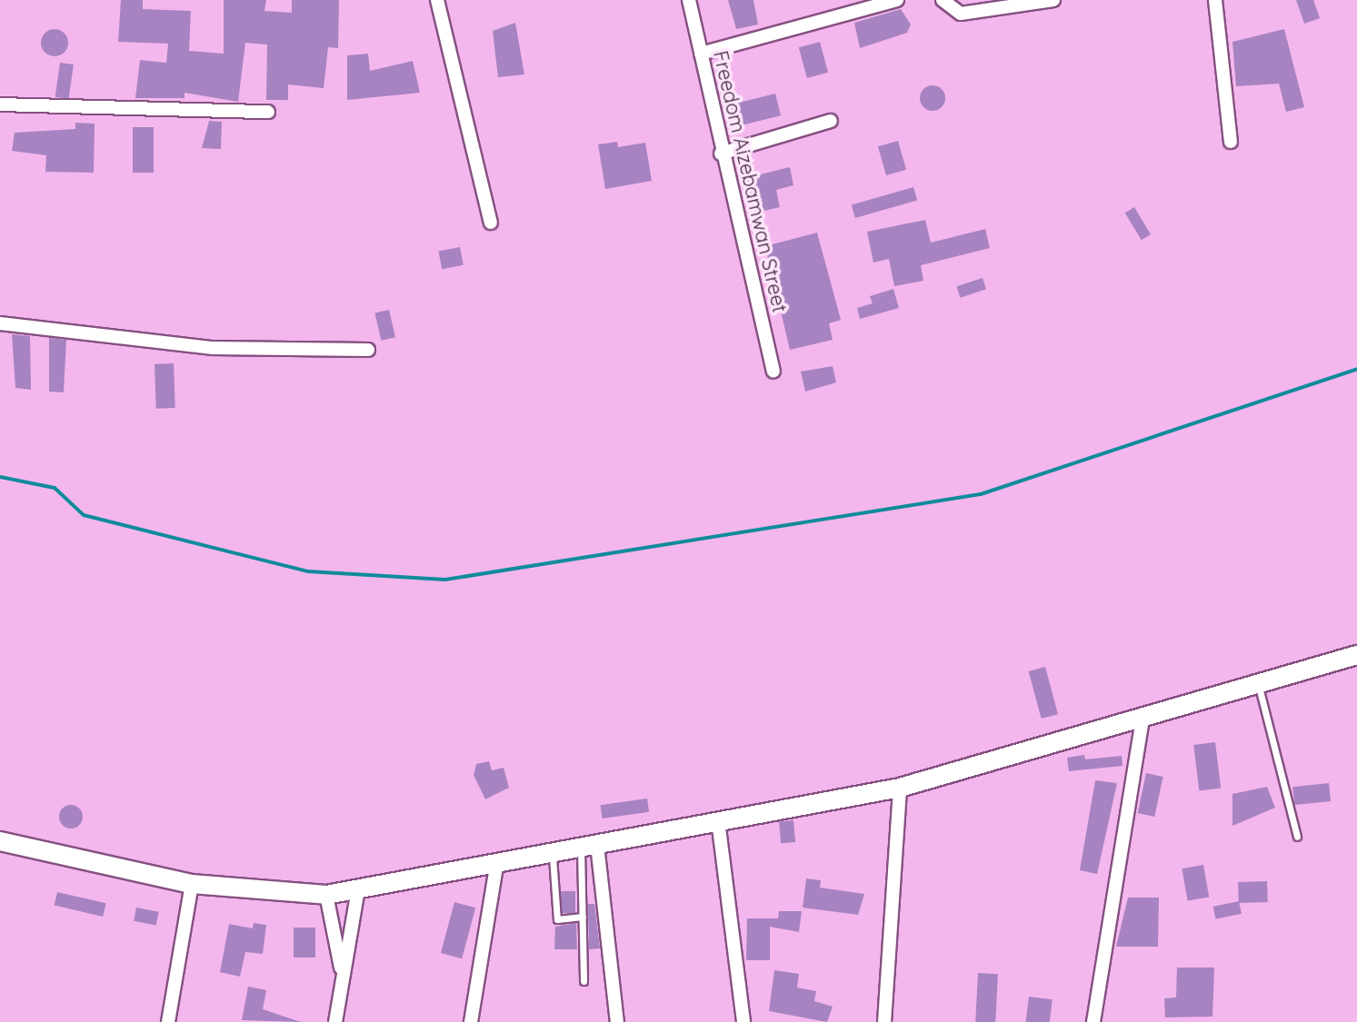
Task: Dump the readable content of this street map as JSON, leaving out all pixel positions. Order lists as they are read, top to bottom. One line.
{"streets":{"street":["Freedom Aizebamwan Street"]}}
